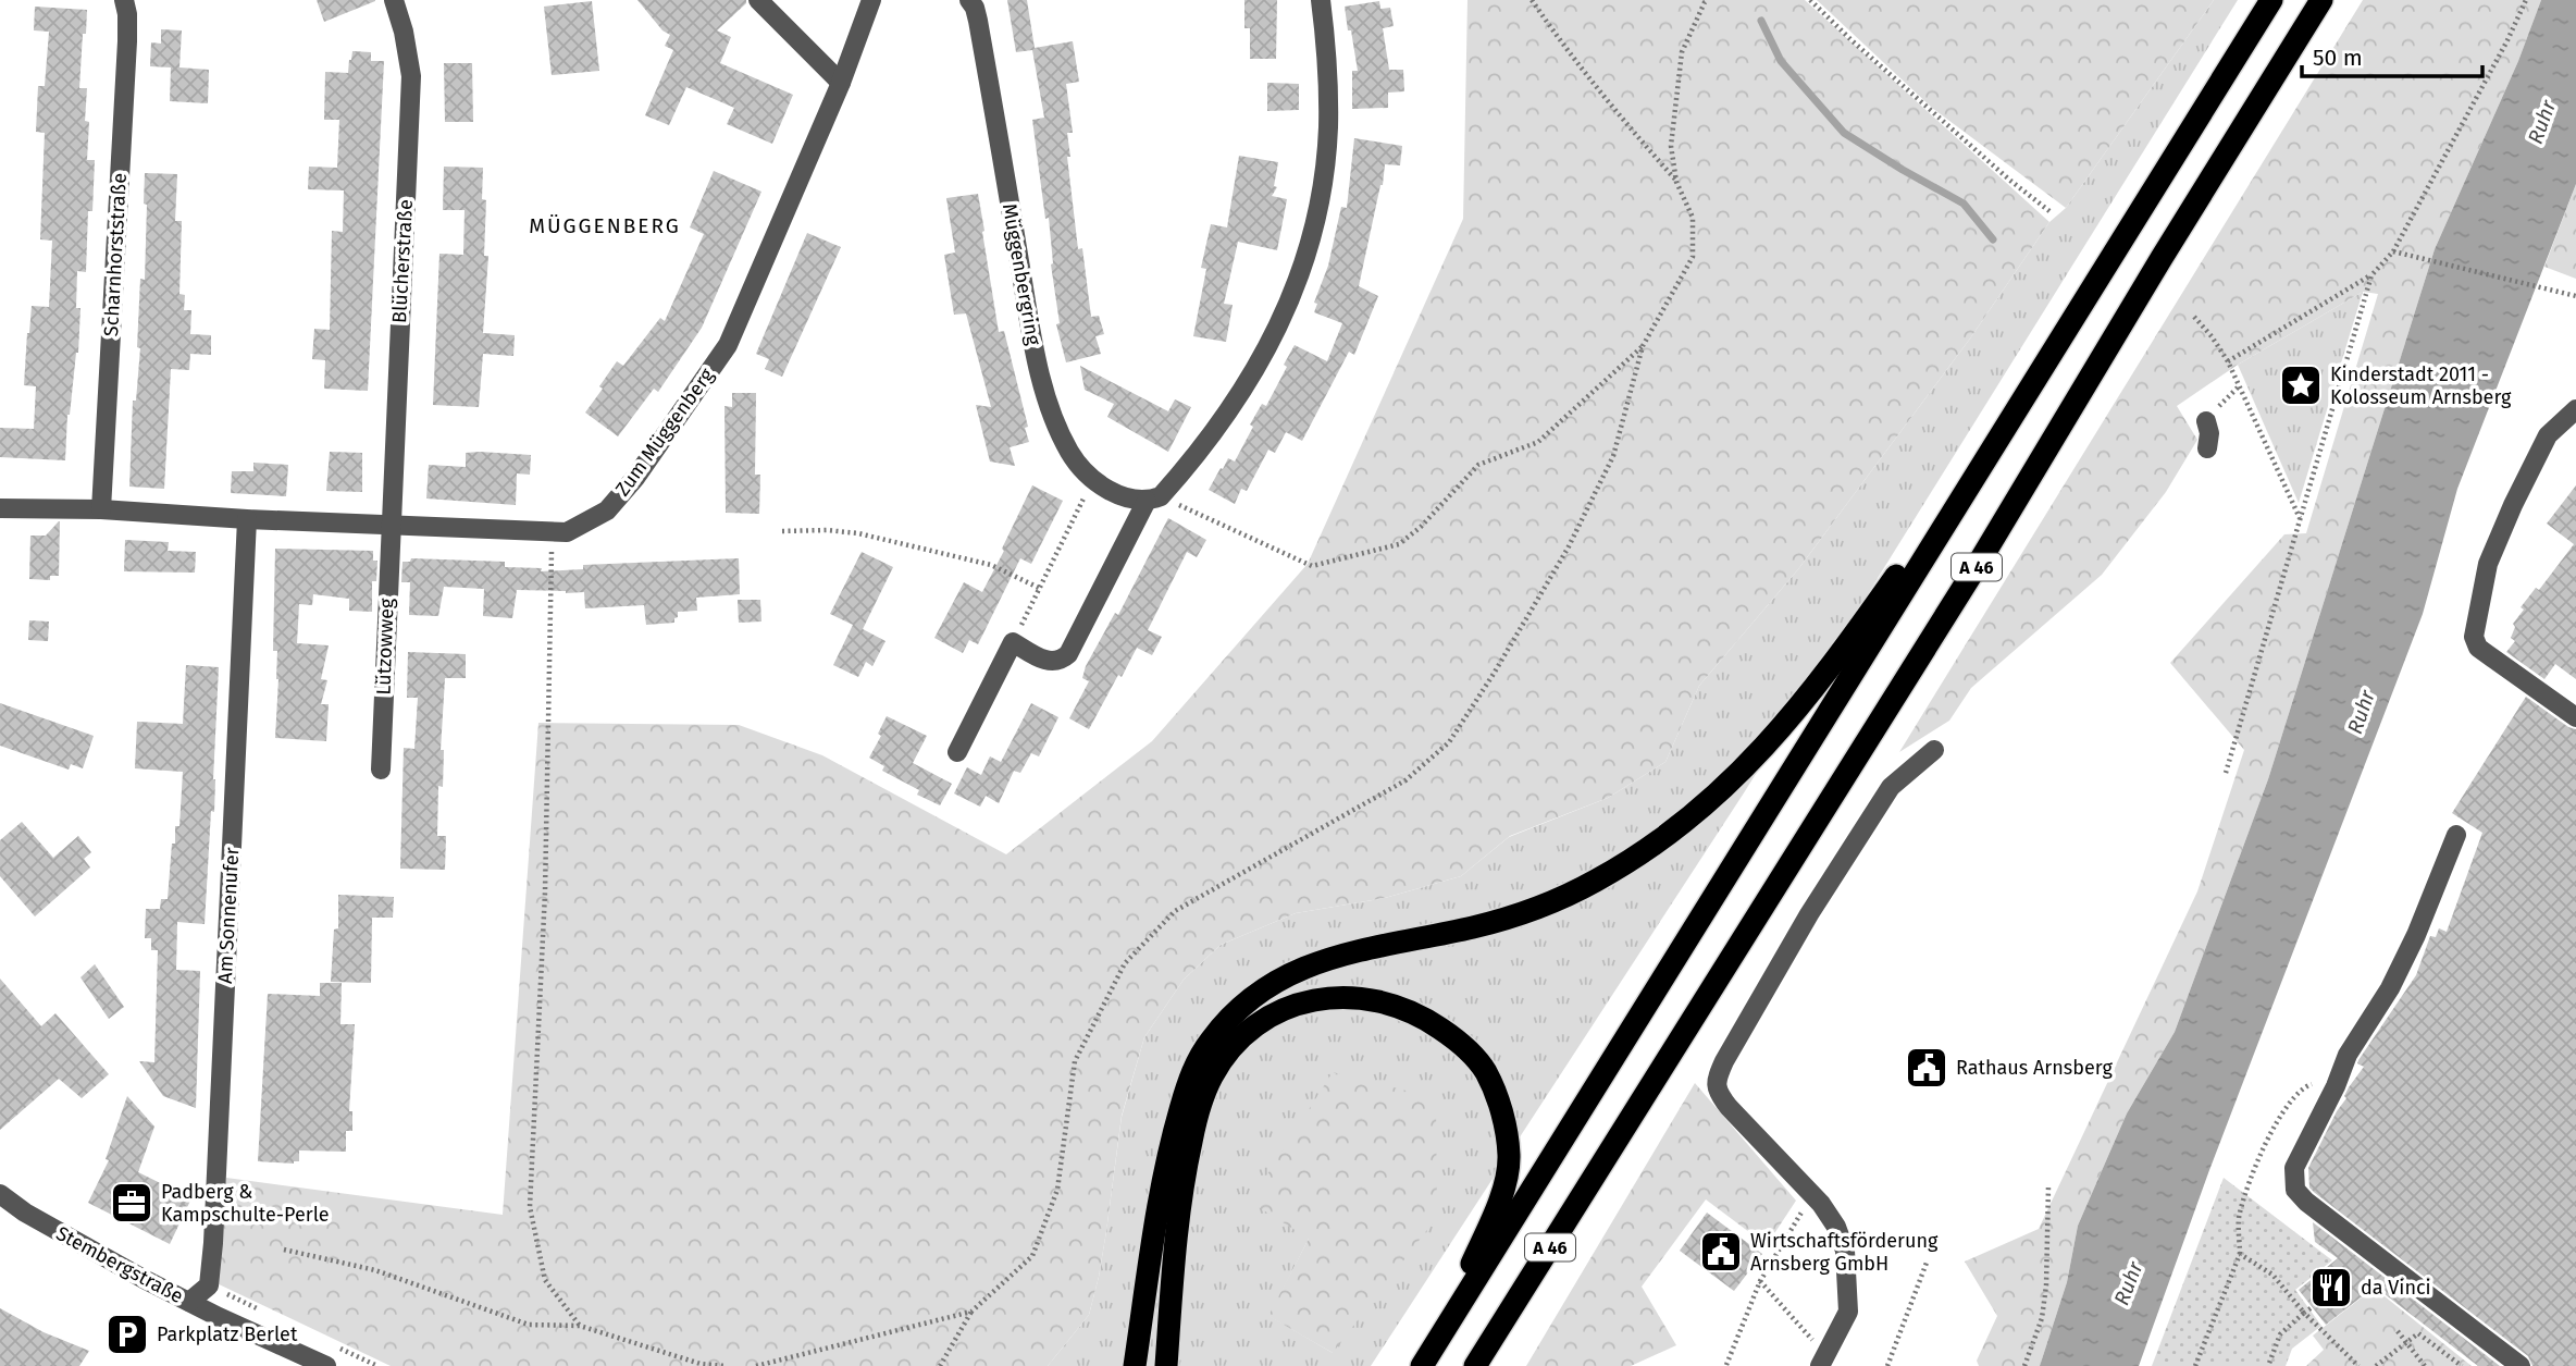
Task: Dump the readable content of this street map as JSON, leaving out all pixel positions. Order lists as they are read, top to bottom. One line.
{"streets":{"highway":["A 46"],"street":["Scharnhorststraße","Blücherstraße","Müggenbergring","Zum Müggenberg","Lützowweg","Am Sonnenufer","Stembergstraße"]},"crossings":[["Scharnhorststraße","Zum Müggenberg"],["Blücherstraße","Zum Müggenberg"],["Blücherstraße","Lützowweg"],["Zum Müggenberg","Lützowweg"],["Zum Müggenberg","Am Sonnenufer"],["Am Sonnenufer","Stembergstraße"]],"districts":["MÜGGENBERG"],"water":["Ruhr"],"places":{"place":["Kinderstadt 2011 - Kolosseum Arnsberg"],"public building":["Rathaus Arnsberg","Wirtschaftsförderung Arnsberg GmbH"],"office":["Padberg & Kampschulte-Perle"],"restaurant":["da Vinci"],"parking":["Parkplatz Berlet"]},"scale_bar":"50 m"}
